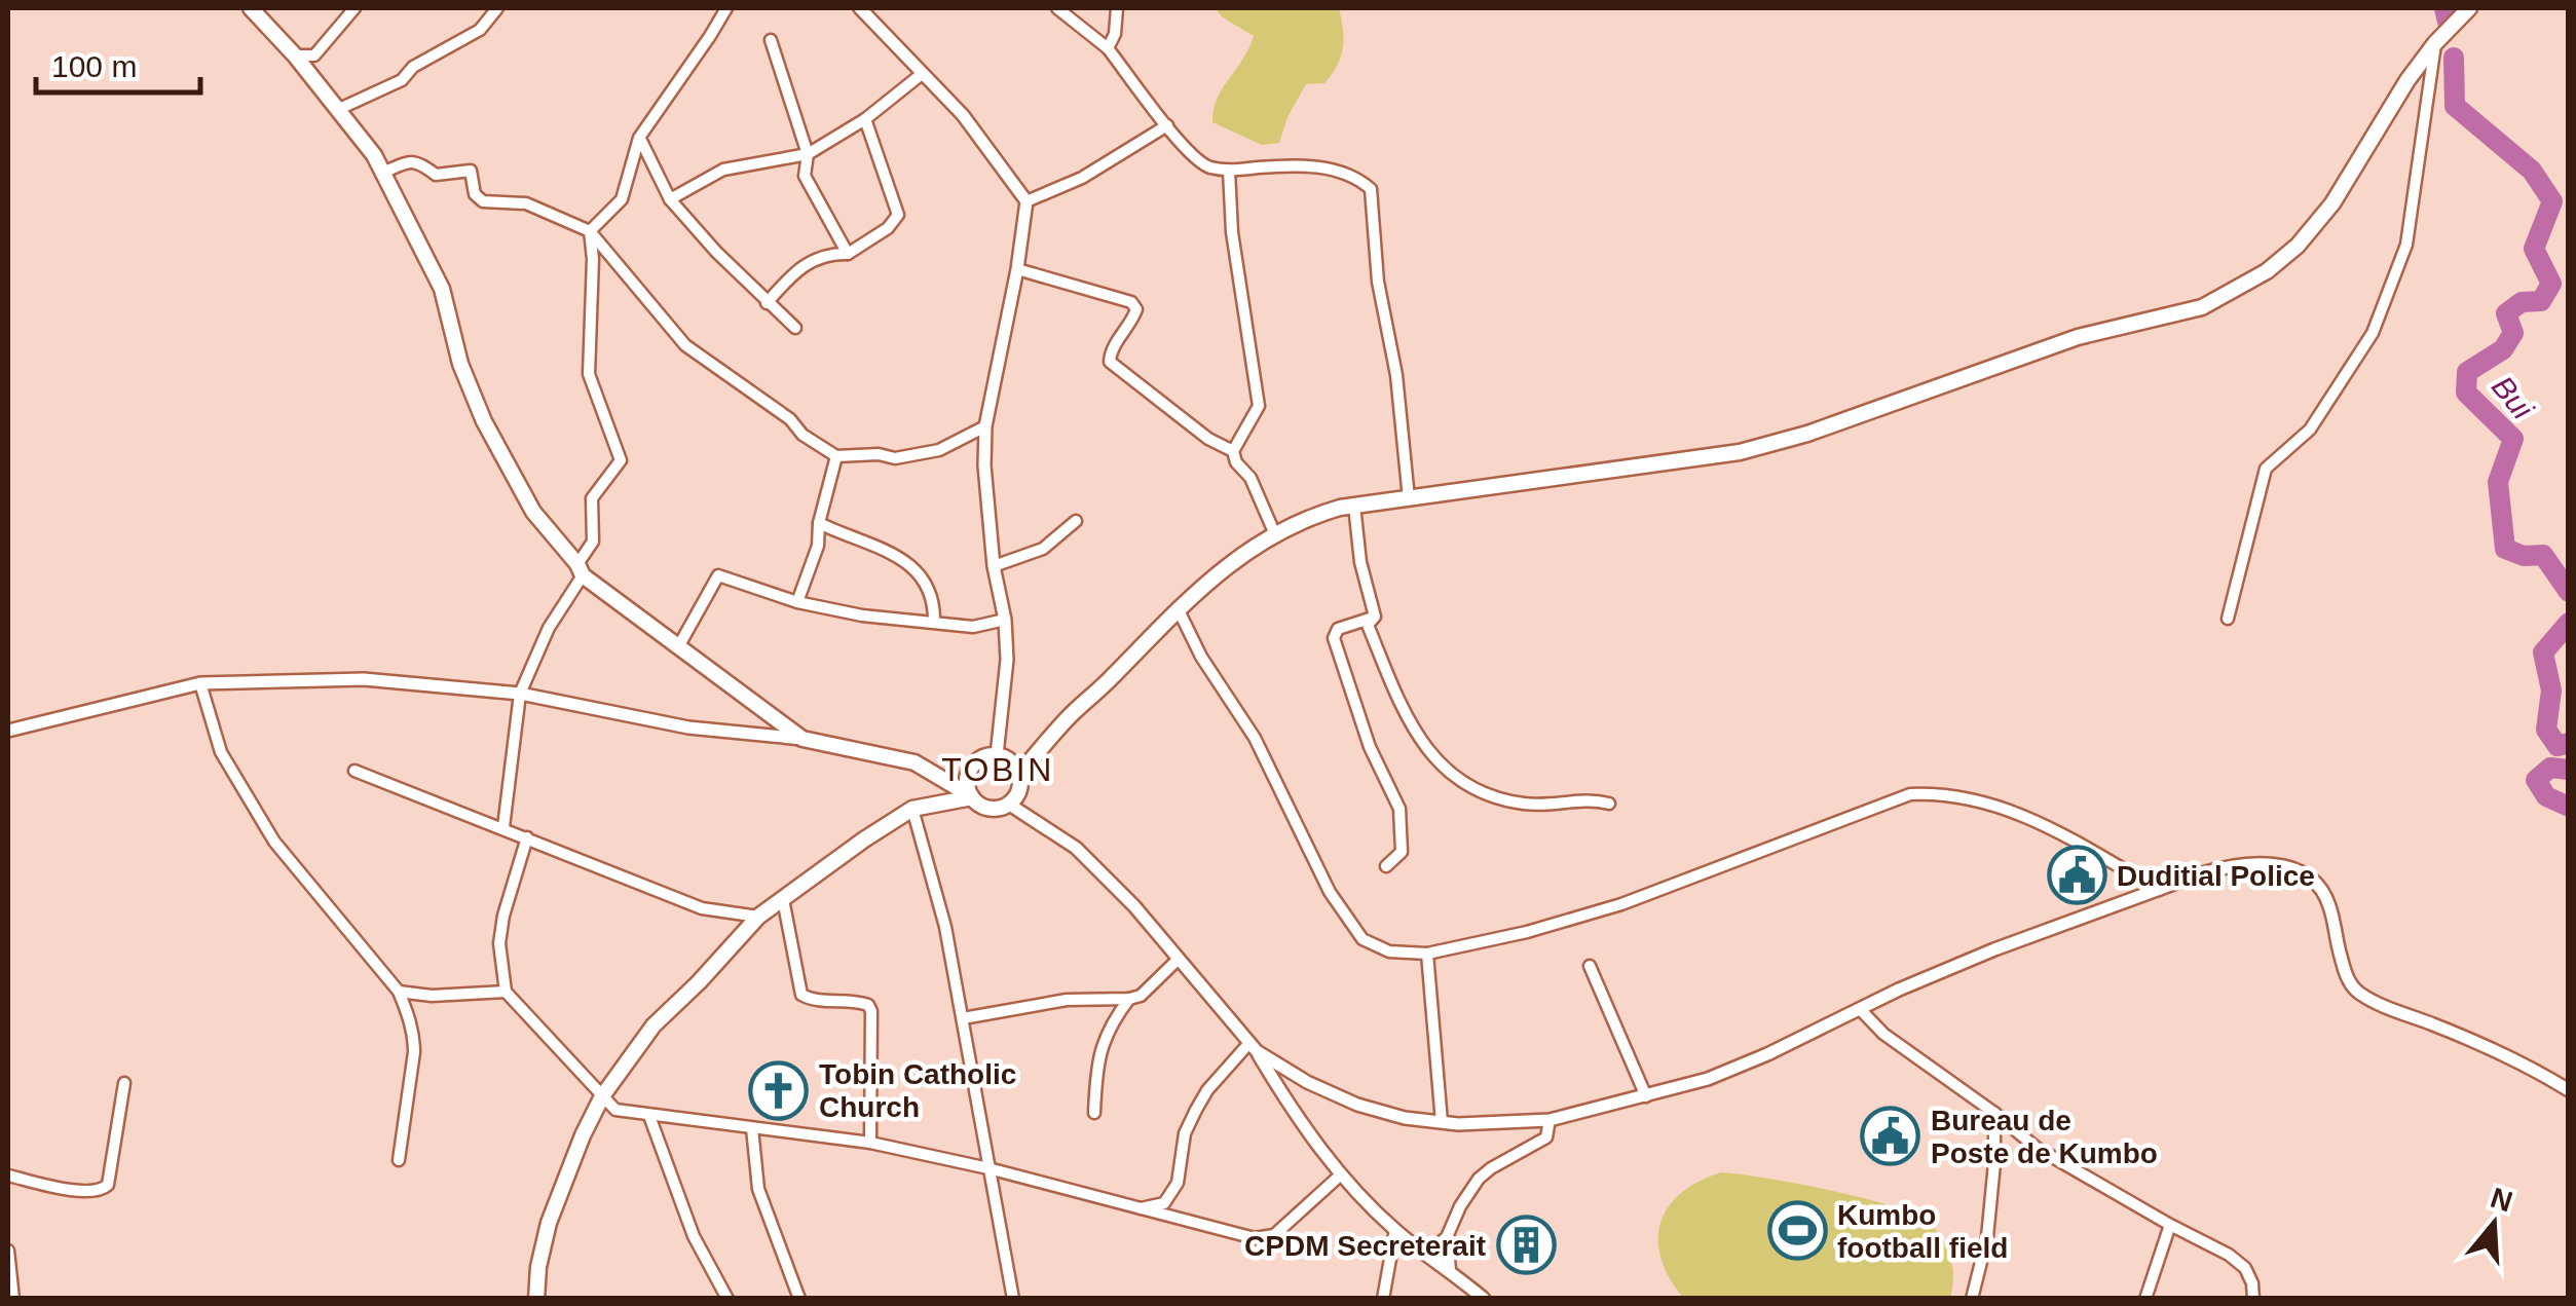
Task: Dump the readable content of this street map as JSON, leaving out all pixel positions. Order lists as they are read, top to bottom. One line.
{"districts":["TOBIN"],"water":["Bui"],"places":{"public building":["Duditial Police","Bureau de Poste de Kumbo"],"church":["Tobin Catholic Church"],"sports":["Kumbo football field"],"building":["CPDM Secreterait"]},"scale_bar":"100 m","north":"top"}
